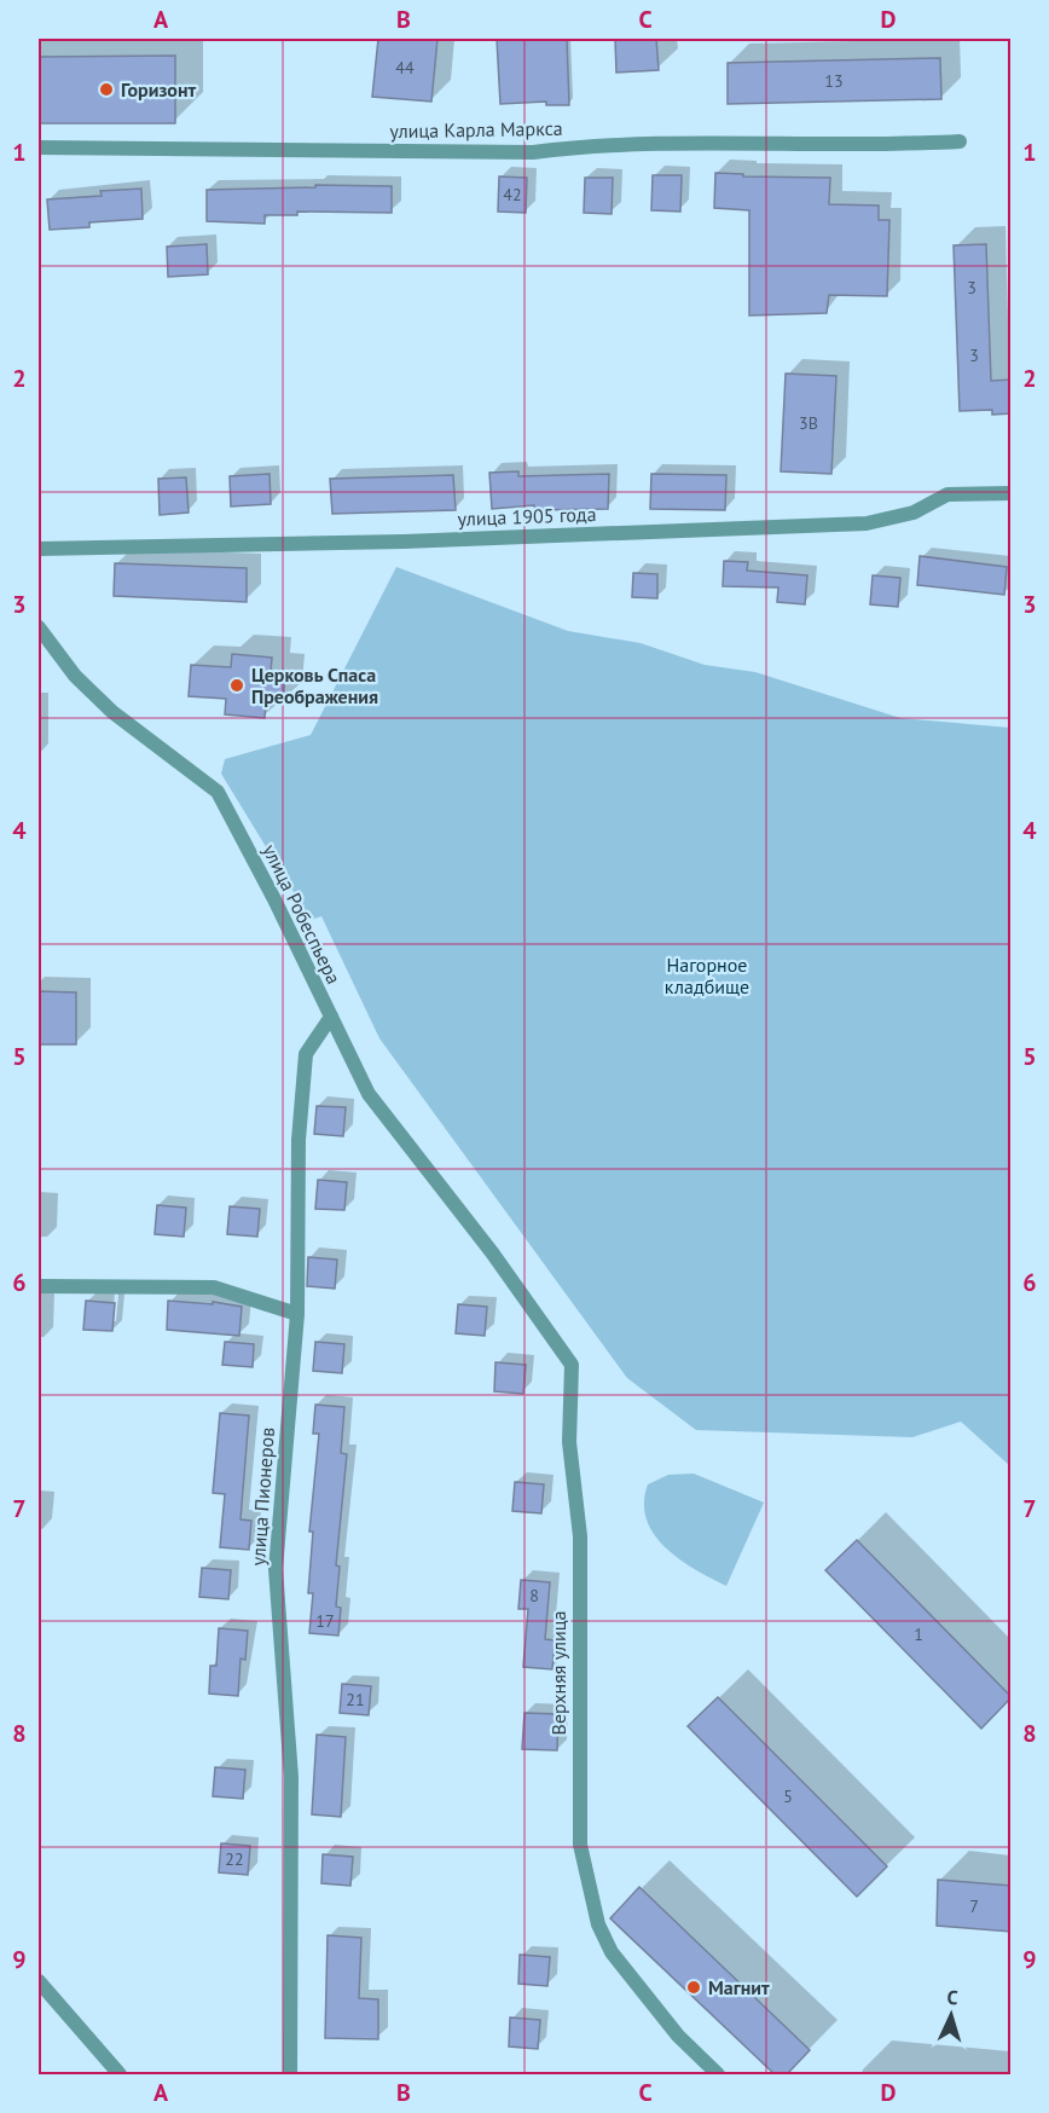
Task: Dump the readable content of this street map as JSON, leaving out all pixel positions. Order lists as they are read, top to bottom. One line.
{"streets":{"street":["улица Карла Маркса","улица 1905 года","улица Робеспьера","улица Пионеров","Верхняя улица"]},"crossings":[["улица Робеспьера","улица Пионеров"],["улица Робеспьера","Верхняя улица"]],"parks":["Нагорное кладбище"],"places":["Горизонт","Церковь Спаса Преображения","Магнит"],"house_numbers":["44","13","42","3","3","3В","8","17","1","21","5","22","7"],"north":"top","grid":{"columns":["A","B","C","D"],"rows":["1","2","3","4","5","6","7","8","9"]}}
